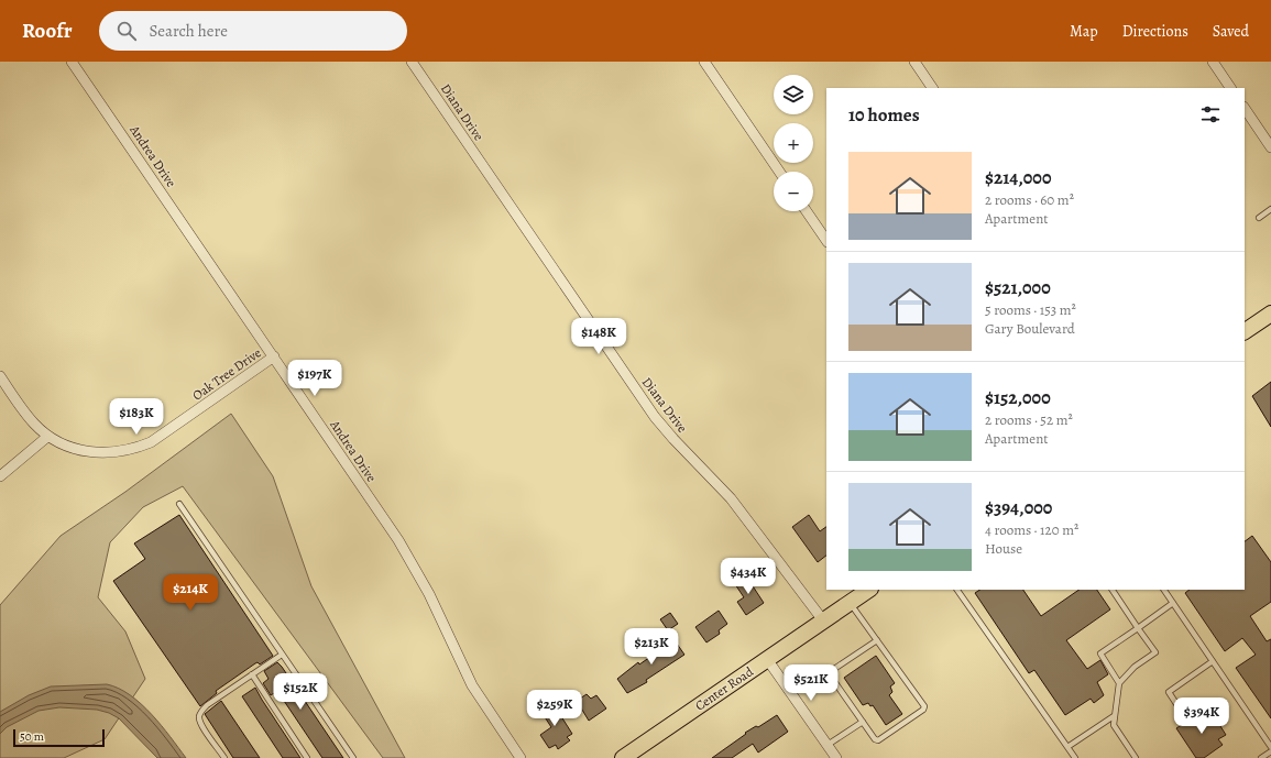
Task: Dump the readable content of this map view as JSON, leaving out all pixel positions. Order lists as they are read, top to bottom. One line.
{"streets":{"main road":["Center Road"],"street":["Diana Drive","Andrea Drive","Oak Tree Drive"]},"crossings":[["Diana Drive","Center Road"],["Andrea Drive","Oak Tree Drive"]],"scale_bar":"50 m","page":{"header":"Roofr","search":"Search here","nav":["Map","Directions","Saved"],"map_buttons":["+","−"],"heading":"10 homes","list":[{"name":"$214,000","note":"2 rooms · 60 m² · Apartment"},{"name":"$521,000","note":"5 rooms · 153 m² · Gary Boulevard"},{"name":"$152,000","note":"2 rooms · 52 m² · Apartment"},{"name":"$394,000","note":"4 rooms · 120 m² · House"}],"price":["$148K","$197K","$183K","$434K","$214K","$213K","$521K","$152K","$259K","$394K"],"scale":"50 m"}}
